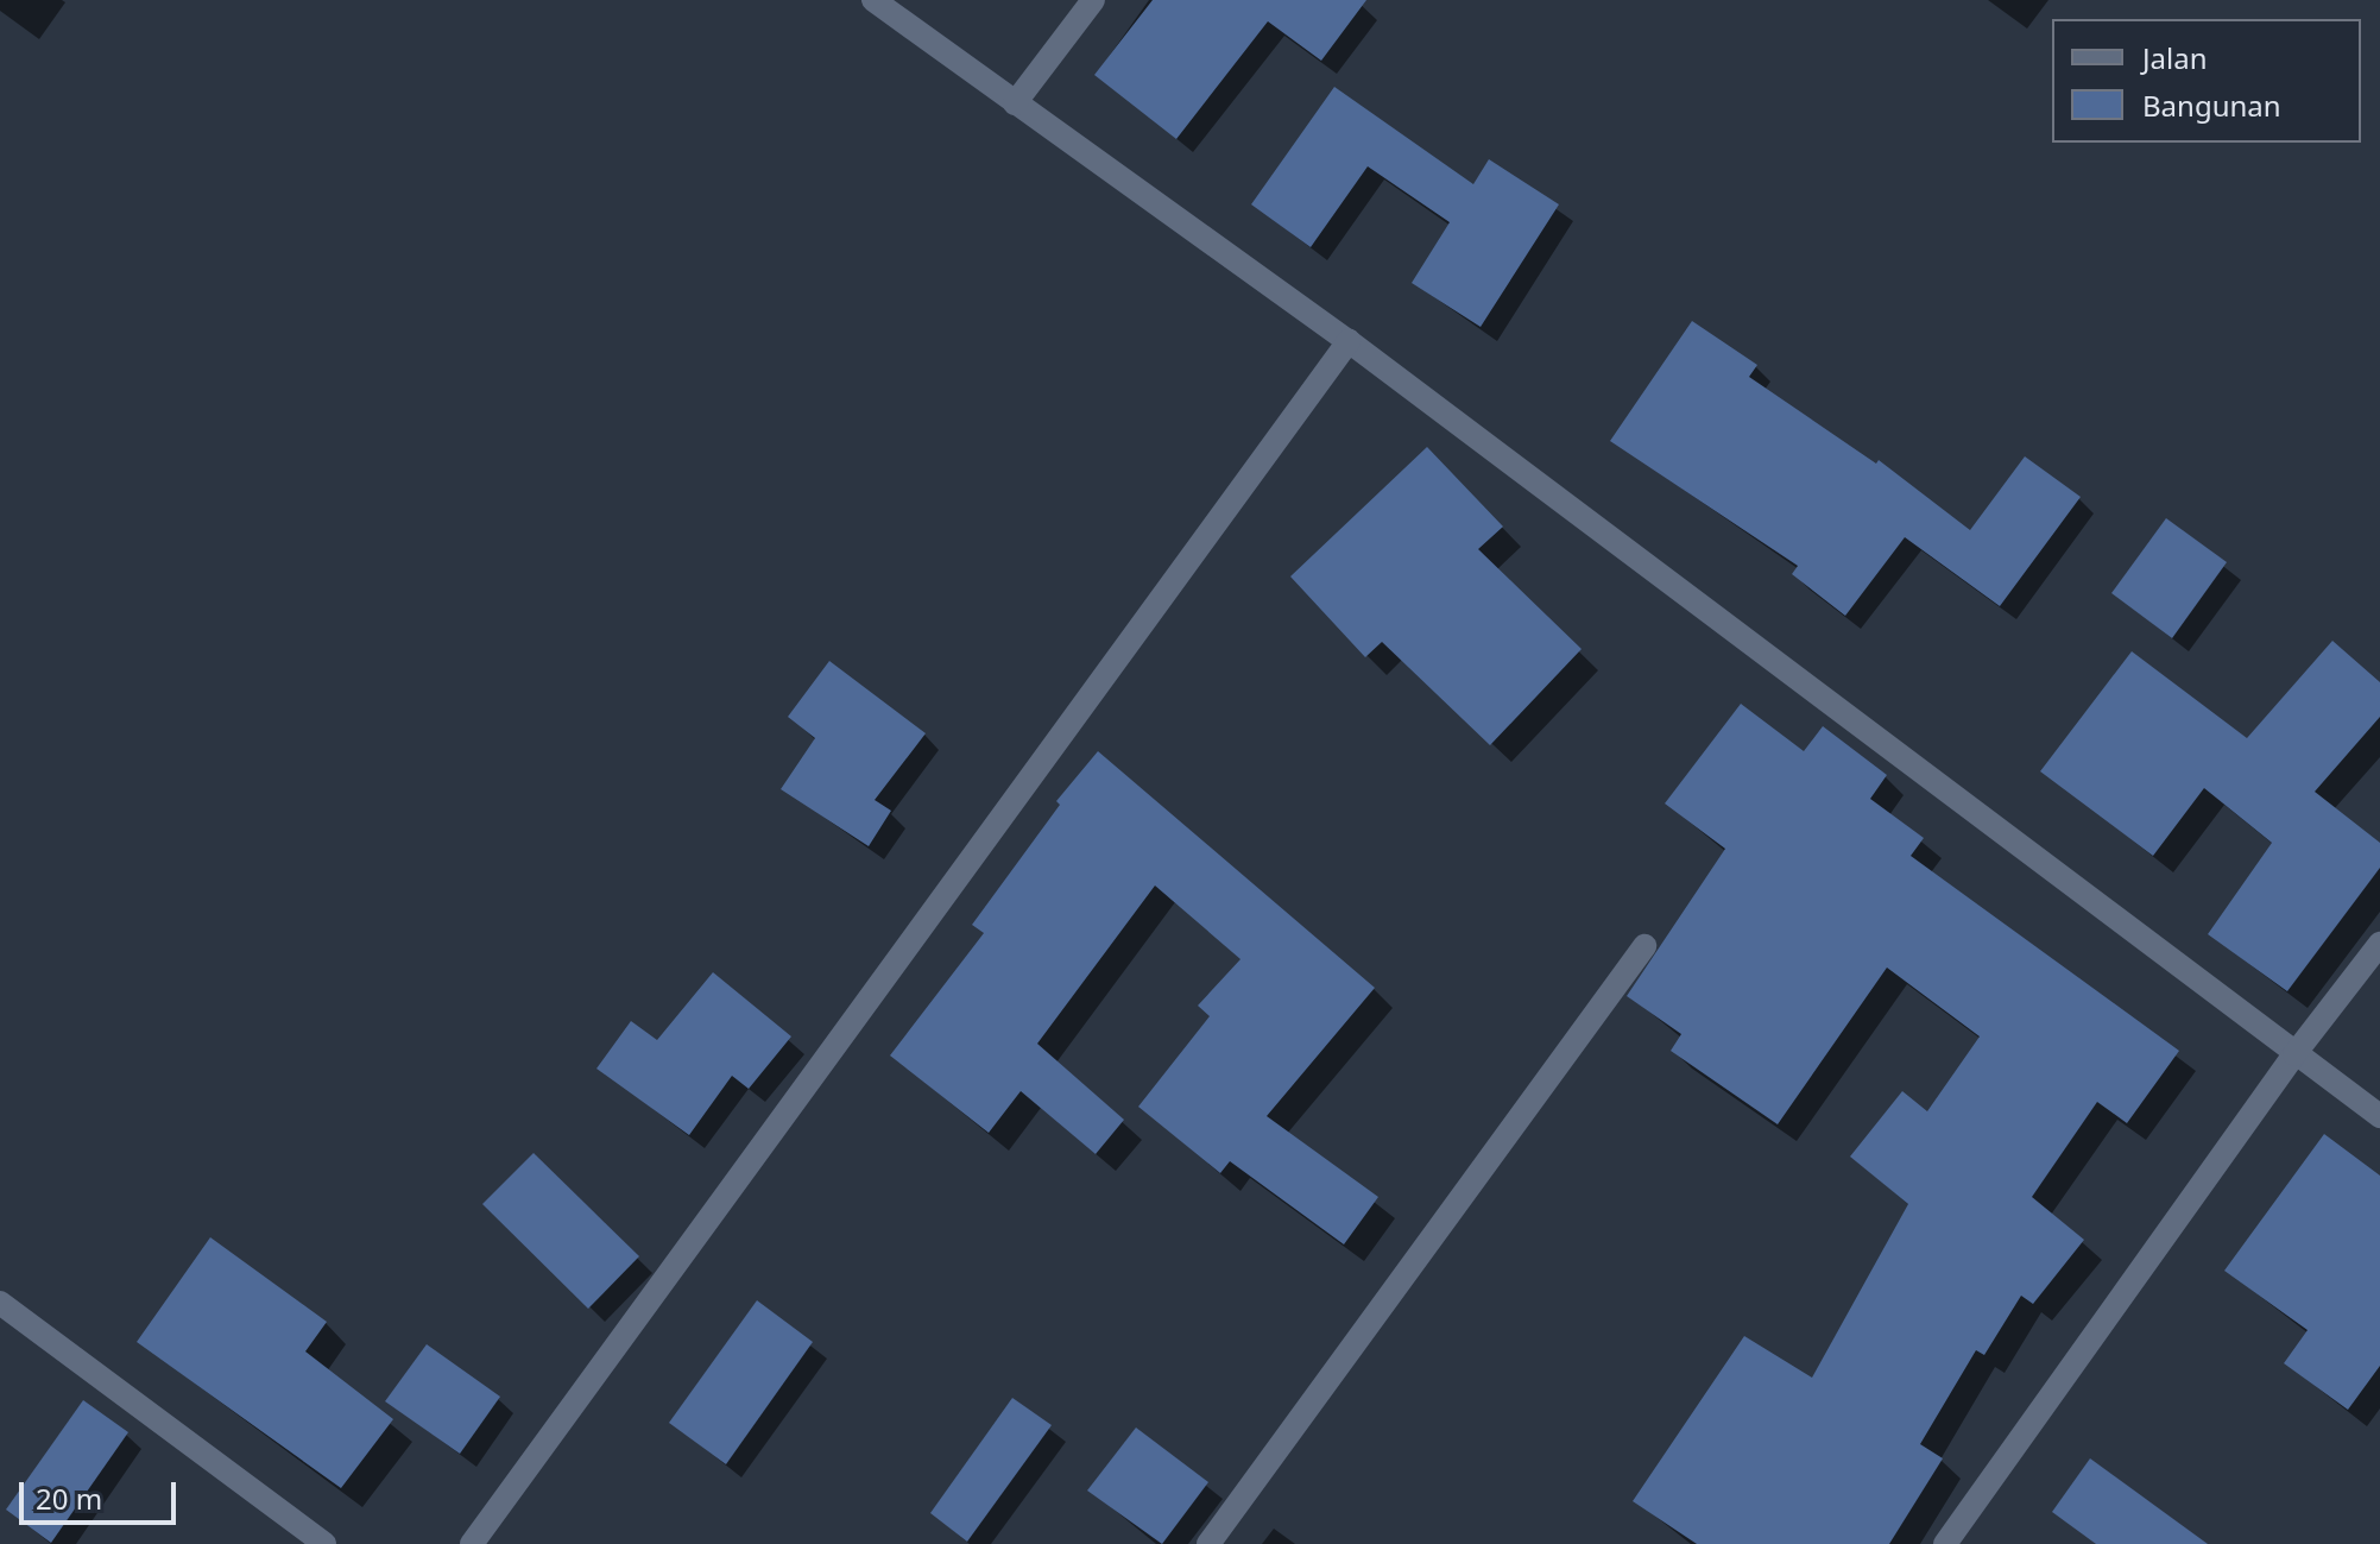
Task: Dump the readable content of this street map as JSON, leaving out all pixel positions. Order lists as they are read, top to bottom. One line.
{"legend":["Jalan","Bangunan"],"scale_bar":"20 m"}
